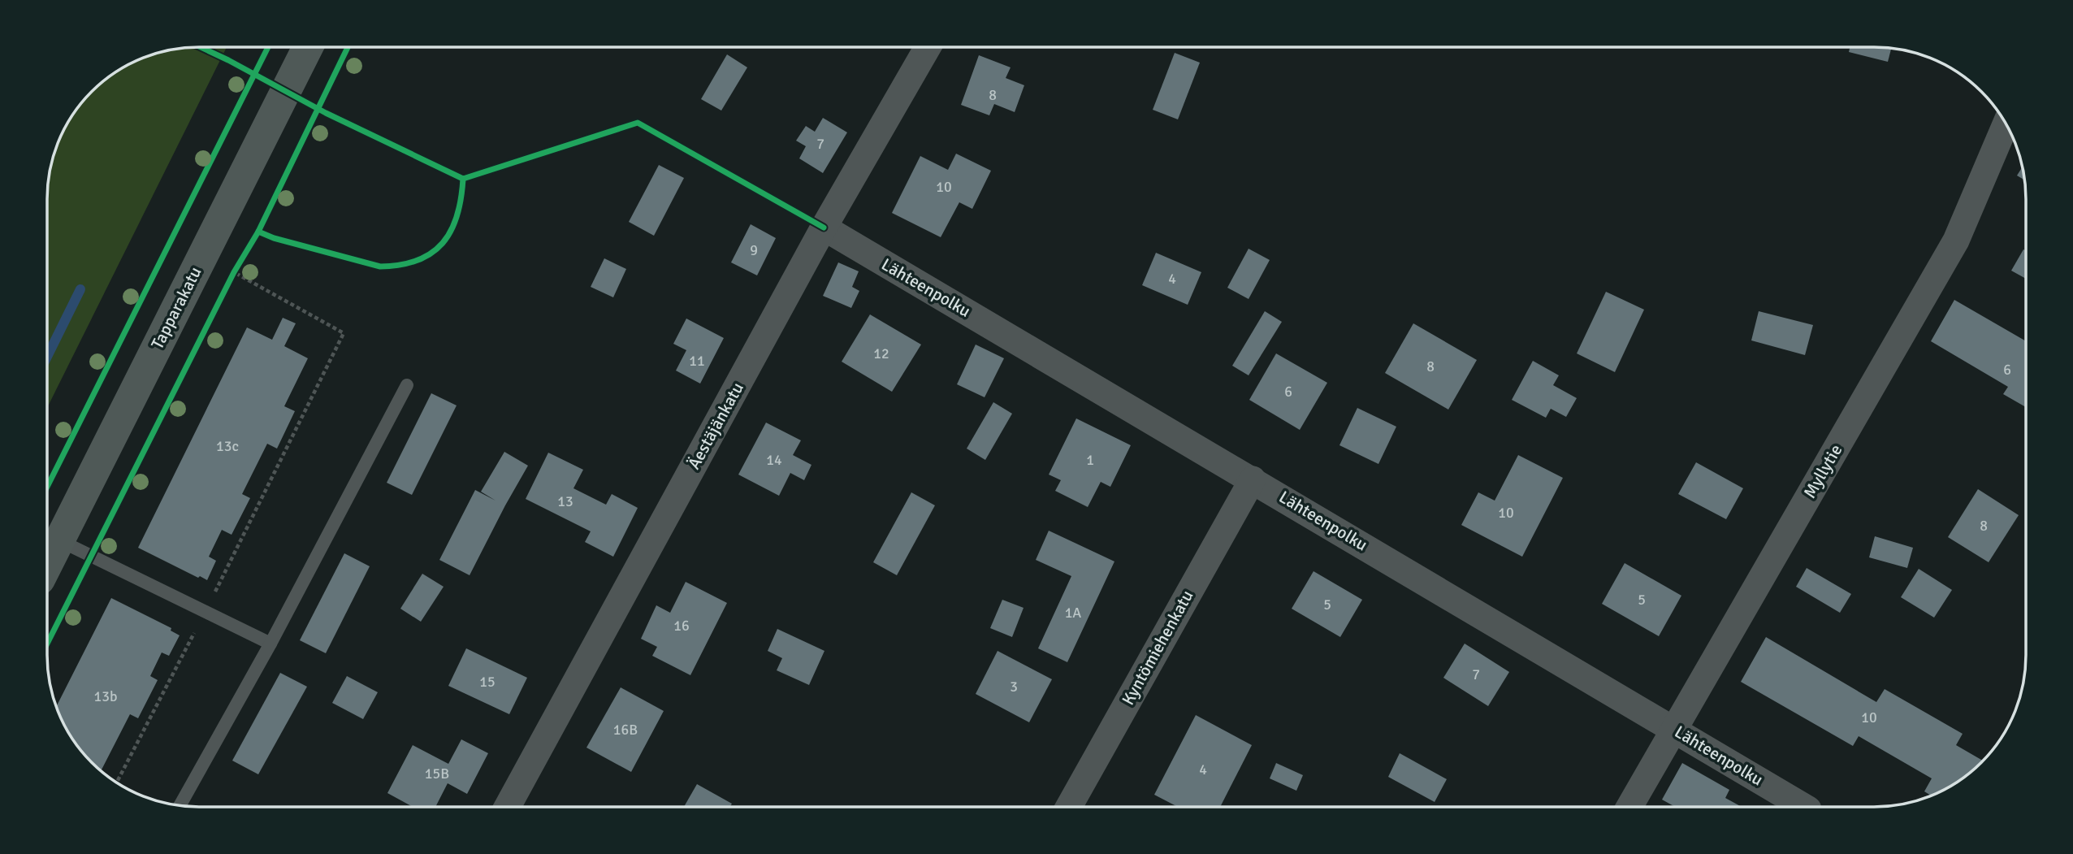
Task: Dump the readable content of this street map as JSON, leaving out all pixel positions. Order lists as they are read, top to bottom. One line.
{"streets":{"main road":["Tapparakatu"],"street":["Lähteenpolku","Äestäjänkatu","Myllytie","Kyntömiehenkatu"]},"crossings":[["Lähteenpolku","Äestäjänkatu"],["Lähteenpolku","Myllytie"],["Lähteenpolku","Kyntömiehenkatu"]],"house_numbers":["8","7","10","9","4","12","11","8","6","6","13c","14","1","13","10","8","5","5","1A","16","7","15","3","13b","10","16B","4","15B"]}
